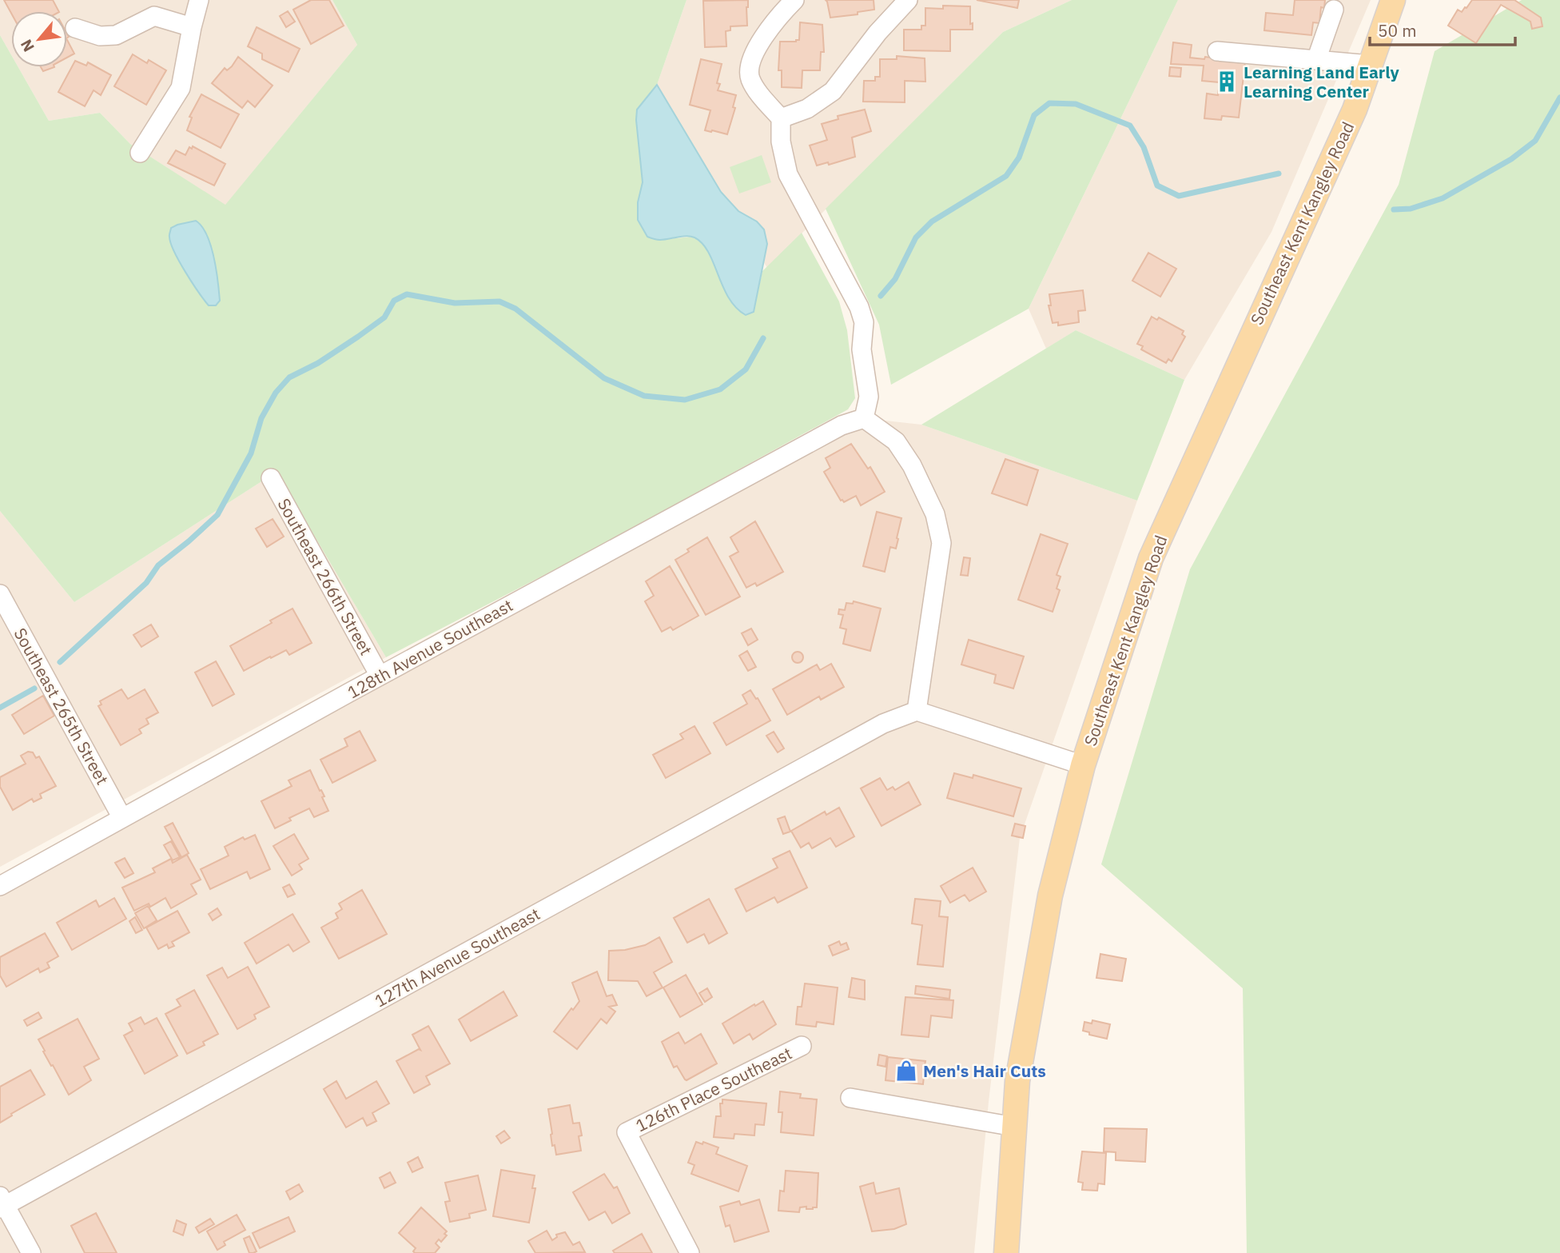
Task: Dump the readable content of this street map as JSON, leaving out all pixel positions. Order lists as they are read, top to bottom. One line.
{"streets":{"main road":["Southeast Kent Kangley Road"],"street":["Southeast 266th Street","128th Avenue Southeast","Southeast 265th Street","127th Avenue Southeast","126th Place Southeast"]},"crossings":[["Southeast 266th Street","128th Avenue Southeast"],["128th Avenue Southeast","Southeast 265th Street"]],"places":{"building":["Learning Land Early Learning Center"],"shop":["Men's Hair Cuts"]},"scale_bar":"50 m","north":"bottom left"}
